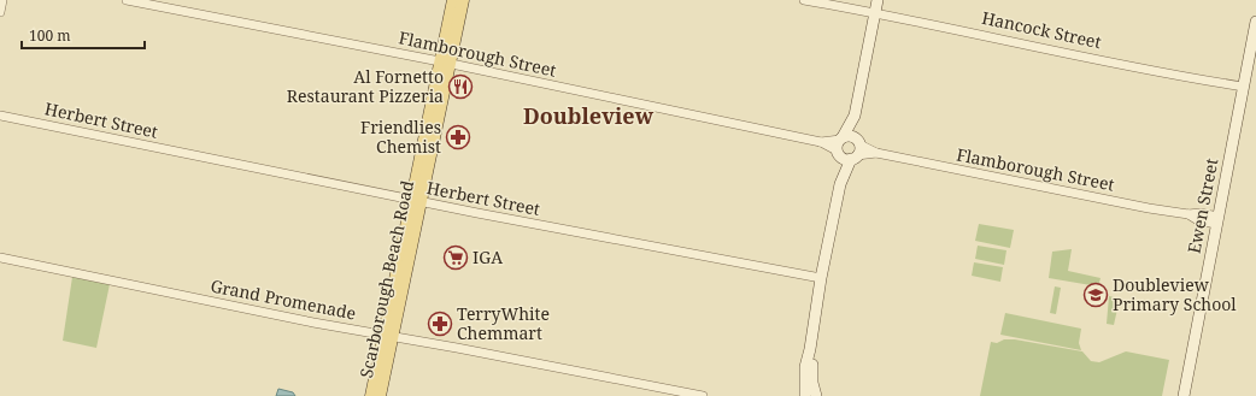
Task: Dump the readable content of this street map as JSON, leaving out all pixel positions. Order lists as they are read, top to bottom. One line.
{"streets":{"main road":["Scarborough Beach Road"],"street":["Hancock Street","Flamborough Street","Herbert Street","Ewen Street","Grand Promenade"]},"crossings":[["Hancock Street","Ewen Street"],["Flamborough Street","Ewen Street"],["Flamborough Street","Scarborough Beach Road"],["Herbert Street","Scarborough Beach Road"],["Scarborough Beach Road","Grand Promenade"]],"districts":["Doubleview"],"places":{"restaurant":["Al Fornetto Restaurant Pizzeria"],"pharmacy":["Friendlies Chemist","TerryWhite Chemmart"],"supermarket":["IGA"],"school or university":["Doubleview Primary School"]},"scale_bar":"100 m"}
